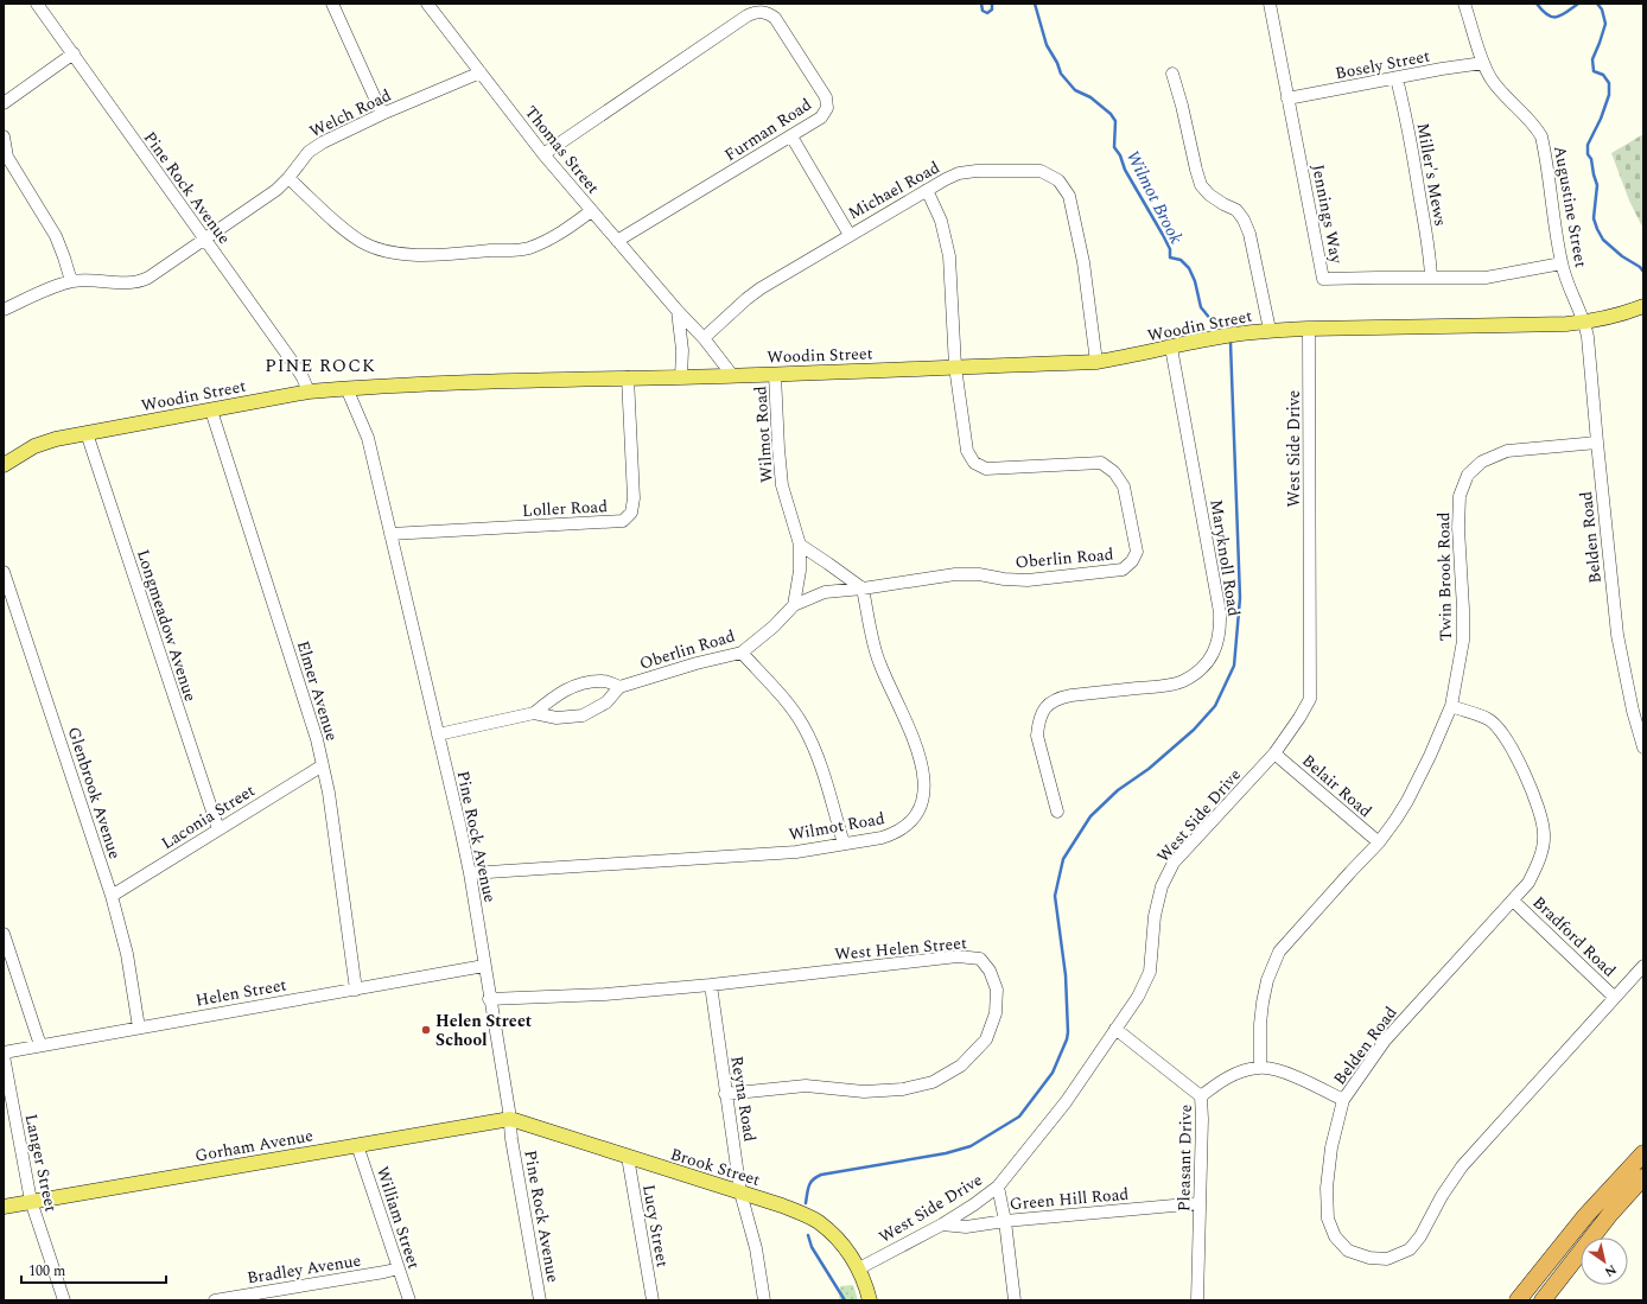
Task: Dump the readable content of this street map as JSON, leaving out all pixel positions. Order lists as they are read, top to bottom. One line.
{"streets":{"main road":["Woodin Street","Gorham Avenue","Brook Street"],"street":["Bosely Street","Welch Road","Furman Road","Thomas Street","Miller's Mews","Pine Rock Avenue","Michael Road","Augustine Street","Jennings Way","Wilmot Road","West Side Drive","Loller Road","Belden Road","Oberlin Road","Maryknoll Road","Twin Brook Road","Longmeadow Avenue","Elmer Avenue","Belair Road","Glenbrook Avenue","Laconia Street","Bradford Road","West Helen Street","Helen Street","Reyna Road","Pleasant Drive","Langer Street","Green Hill Road","William Street","Lucy Street","Bradley Avenue"]},"crossings":[["Bosely Street","Miller's Mews"],["Bosely Street","Augustine Street"],["Bosely Street","Jennings Way"],["Welch Road","Thomas Street"],["Welch Road","Pine Rock Avenue"],["Furman Road","Thomas Street"],["Thomas Street","Michael Road"],["Thomas Street","Woodin Street"],["Miller's Mews","Jennings Way"],["Pine Rock Avenue","Woodin Street"],["Pine Rock Avenue","Wilmot Road"],["Pine Rock Avenue","Loller Road"],["Pine Rock Avenue","Oberlin Road"],["Pine Rock Avenue","West Helen Street"],["Pine Rock Avenue","Helen Street"],["Pine Rock Avenue","Gorham Avenue"],["Pine Rock Avenue","Brook Street"],["Michael Road","Woodin Street"],["Michael Road","Oberlin Road"],["Augustine Street","Jennings Way"],["Augustine Street","Woodin Street"],["Augustine Street","Belden Road"],["Woodin Street","Wilmot Road"],["Woodin Street","West Side Drive"],["Woodin Street","Loller Road"],["Woodin Street","Belden Road"],["Woodin Street","Oberlin Road"],["Woodin Street","Maryknoll Road"],["Woodin Street","Longmeadow Avenue"],["Woodin Street","Elmer Avenue"],["Wilmot Road","Oberlin Road"],["West Side Drive","Belair Road"],["West Side Drive","Pleasant Drive"],["West Side Drive","Brook Street"],["West Side Drive","Green Hill Road"],["Belden Road","Twin Brook Road"],["Belden Road","Bradford Road"],["Twin Brook Road","Belair Road"],["Longmeadow Avenue","Laconia Street"],["Elmer Avenue","Laconia Street"],["Elmer Avenue","Helen Street"],["Glenbrook Avenue","Laconia Street"],["Glenbrook Avenue","Helen Street"],["West Helen Street","Reyna Road"],["Reyna Road","Brook Street"],["Gorham Avenue","Langer Street"],["Gorham Avenue","Brook Street"],["Gorham Avenue","William Street"],["Pleasant Drive","Green Hill Road"],["Brook Street","Lucy Street"],["William Street","Bradley Avenue"]],"districts":["PINE ROCK"],"water":["Wilmot Brook"],"places":["Helen Street School"],"scale_bar":"100 m","north":"bottom right"}
